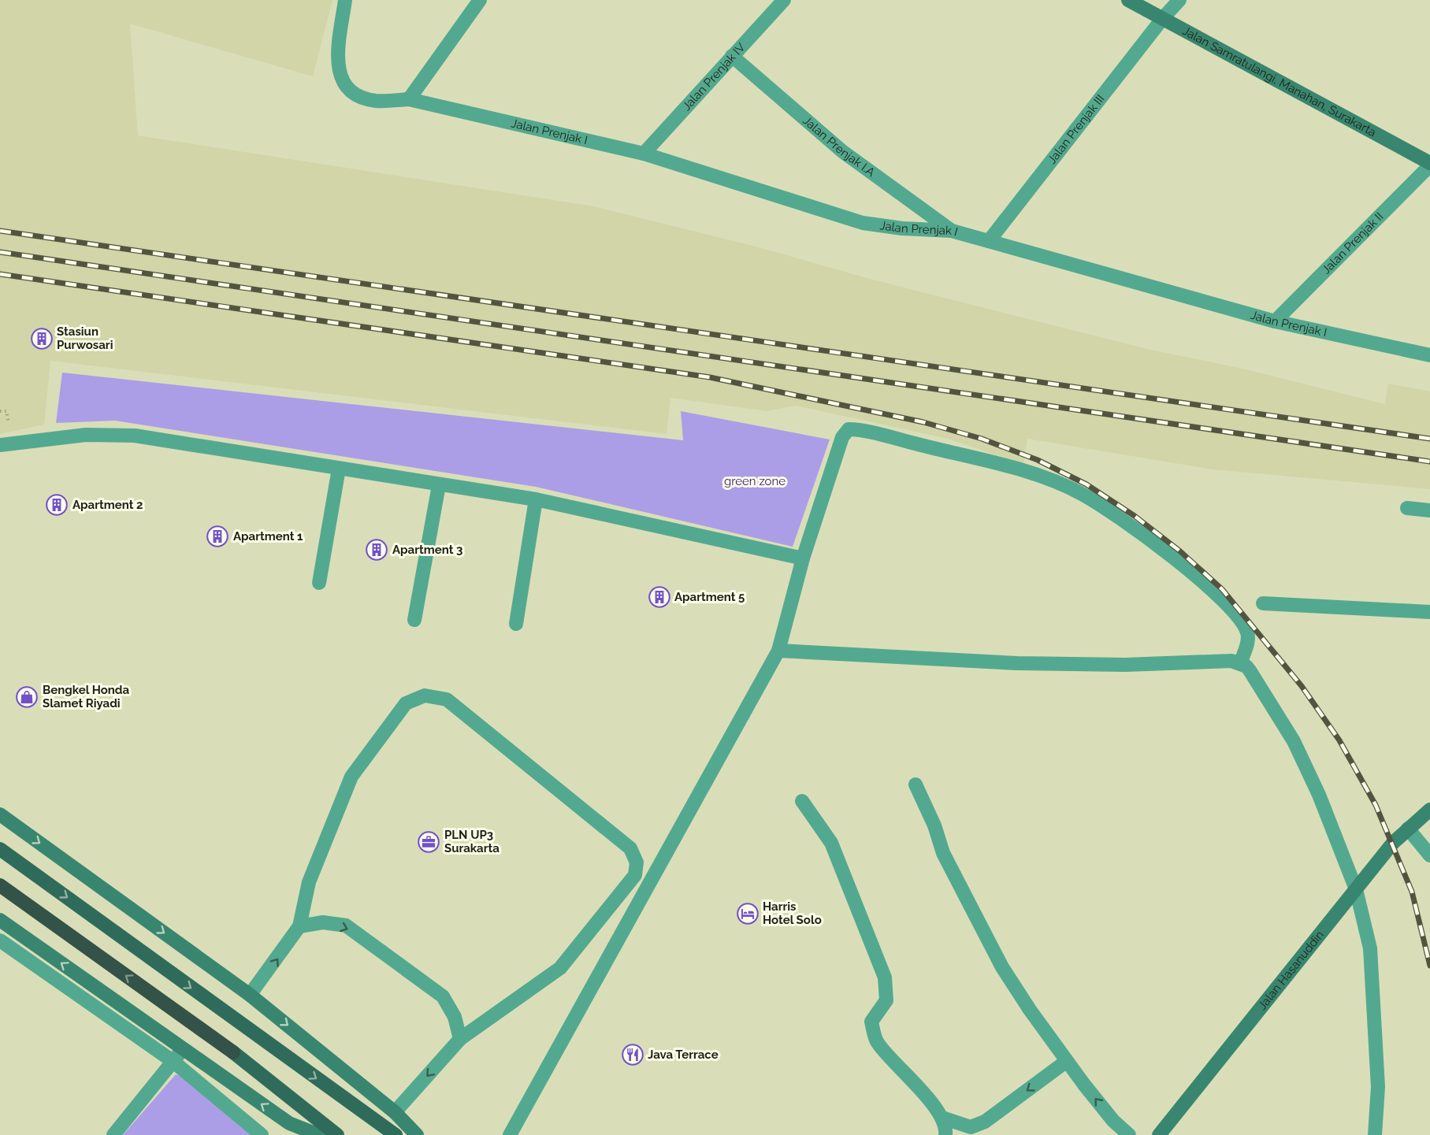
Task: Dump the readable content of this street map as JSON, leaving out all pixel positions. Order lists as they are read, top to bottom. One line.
{"streets":{"main road":["Jalan Samratulangi, Manahan, Surakarta","Jalan Hasanuddin"],"street":["Jalan Prenjak IV","Jalan Prenjak III","Jalan Prenjak I","Jalan Prenjak I.A","Jalan Prenjak II"]},"crossings":[["Jalan Prenjak IV","Jalan Prenjak I"],["Jalan Prenjak IV","Jalan Prenjak I.A"],["Jalan Samratulangi, Manahan, Surakarta","Jalan Prenjak III"],["Jalan Samratulangi, Manahan, Surakarta","Jalan Prenjak II"],["Jalan Prenjak III","Jalan Prenjak I"],["Jalan Prenjak I","Jalan Prenjak I.A"],["Jalan Prenjak I","Jalan Prenjak II"]],"parks":["green zone"],"places":{"building":["Stasiun Purwosari","Apartment 2","Apartment 1","Apartment 3","Apartment 5"],"shop":["Bengkel Honda Slamet Riyadi"],"office":["PLN UP3 Surakarta"],"hotel":["Harris Hotel Solo"],"restaurant":["Java Terrace"]}}
